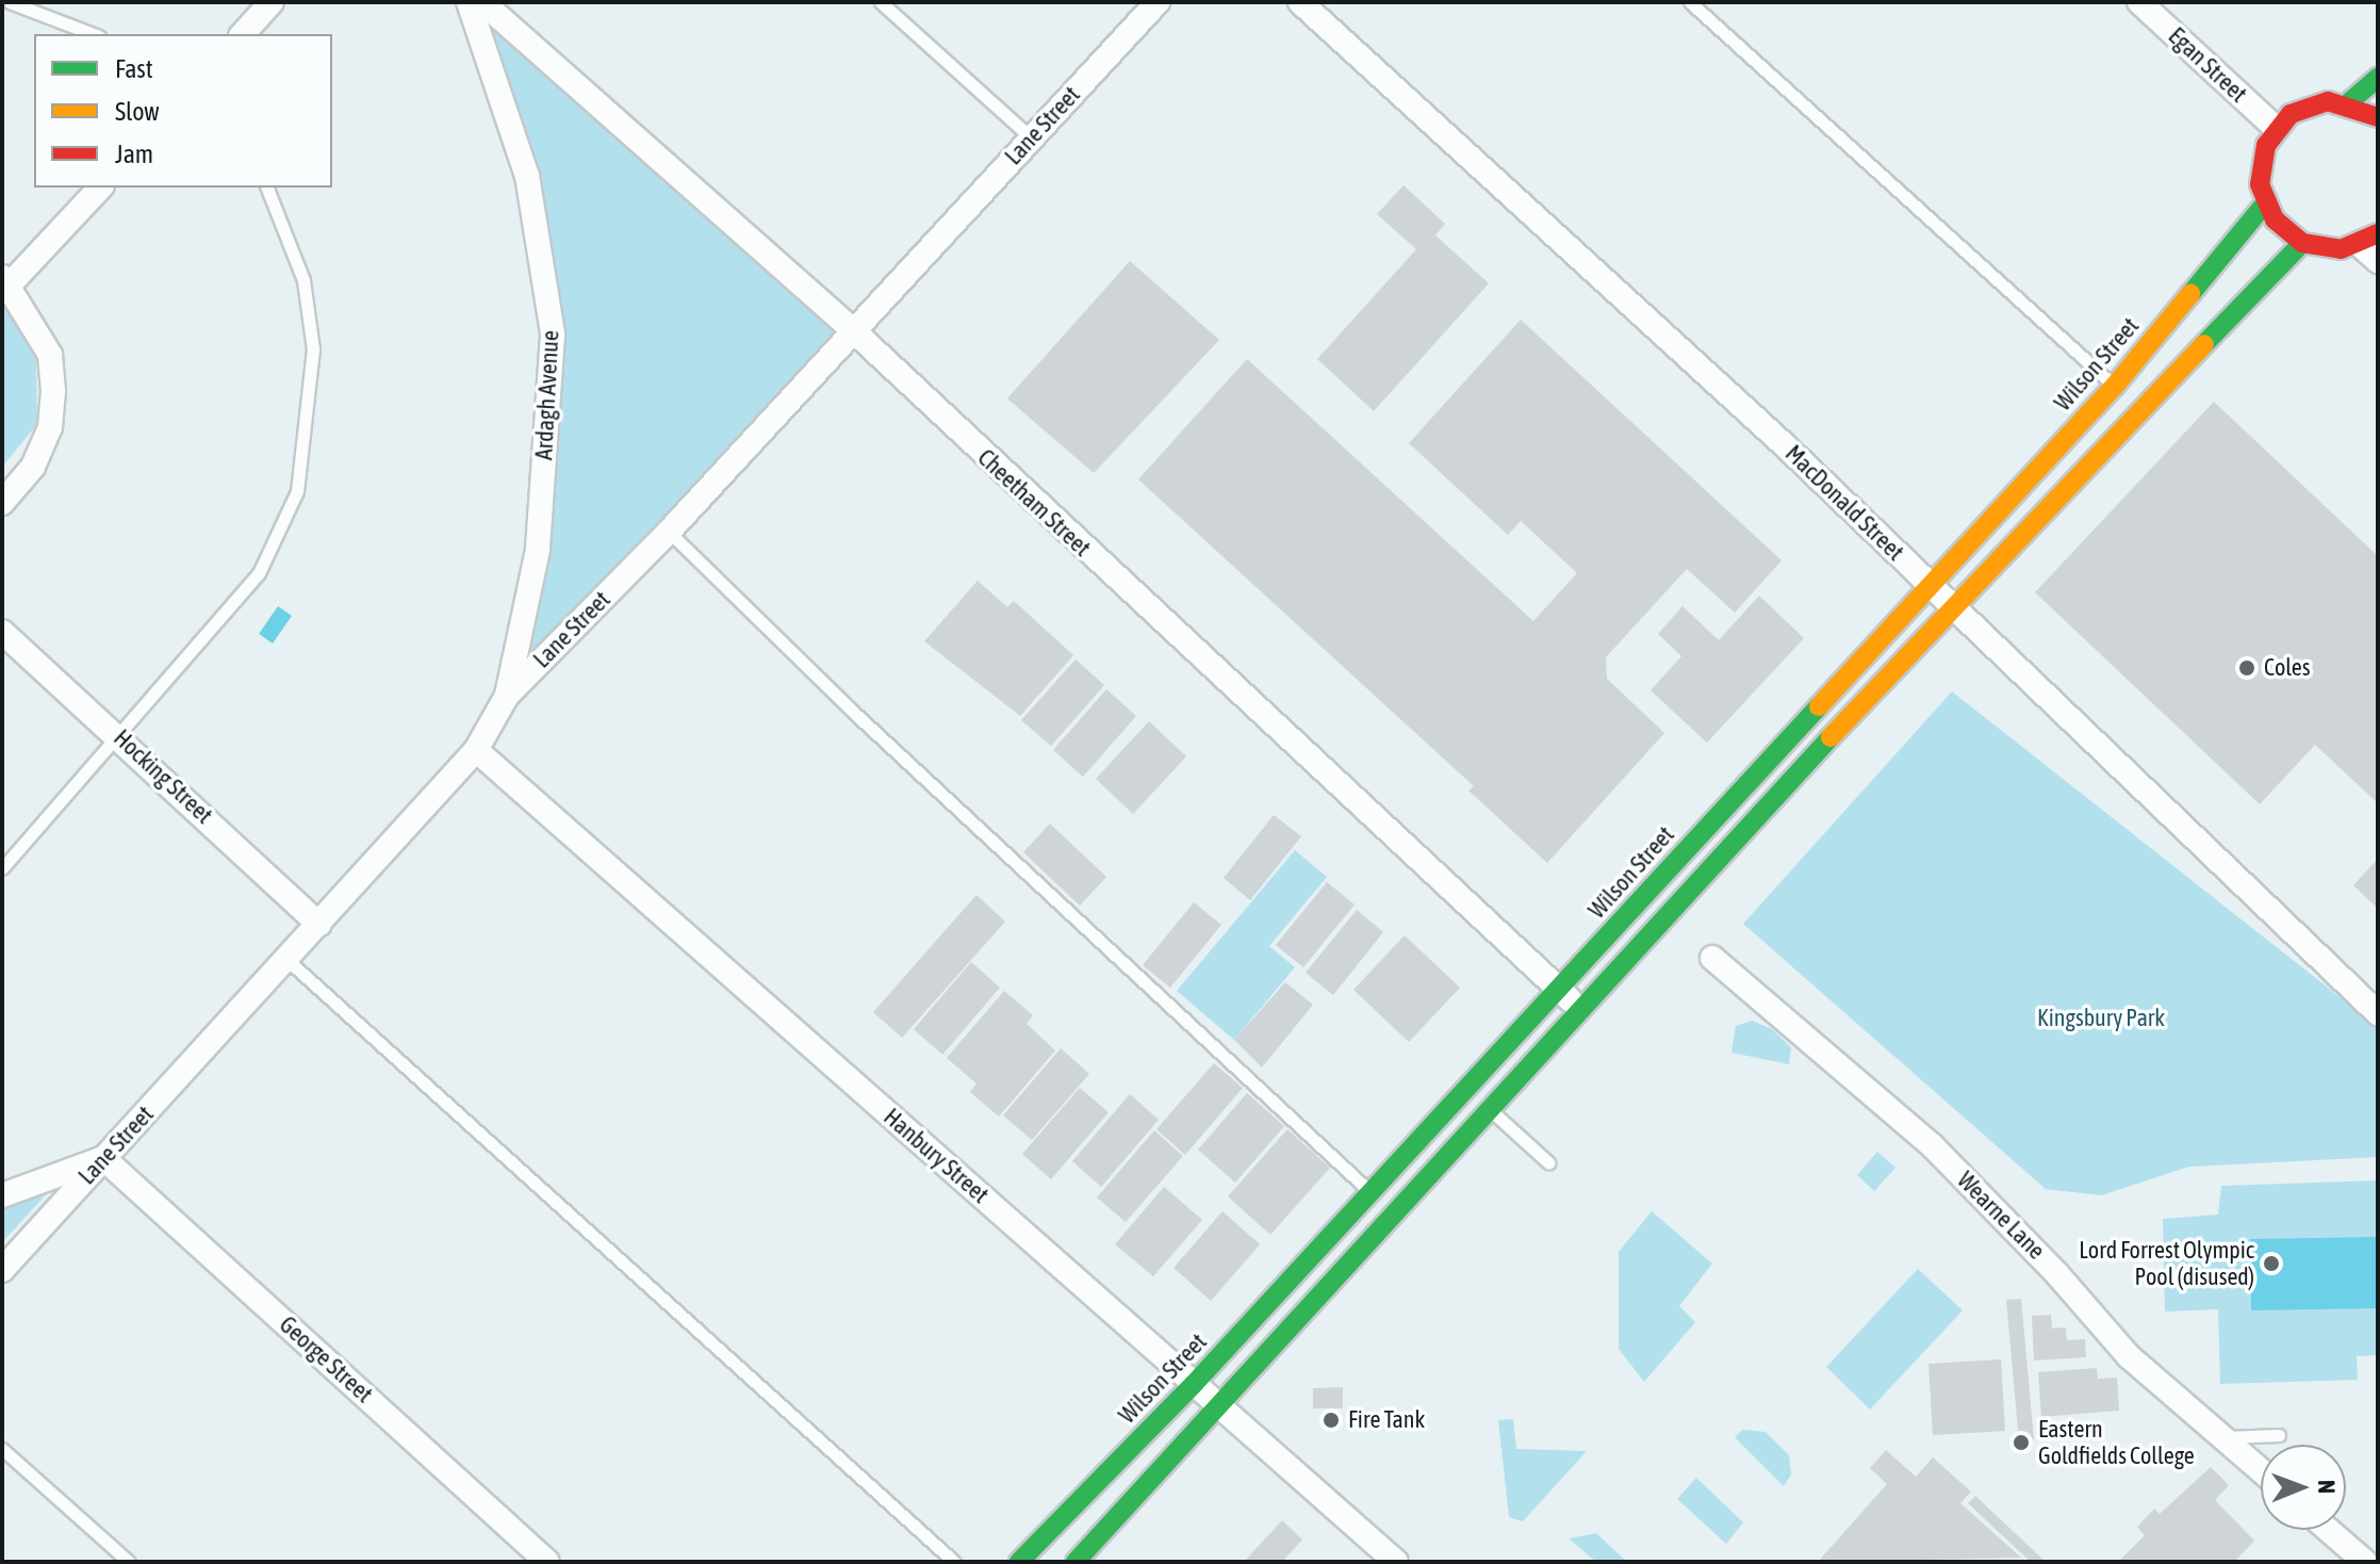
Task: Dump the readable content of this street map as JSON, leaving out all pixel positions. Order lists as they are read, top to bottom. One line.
{"streets":{"street":["Egan Street","Lane Street","Wilson Street","Ardagh Avenue","Cheetham Street","MacDonald Street","Hocking Street","Hanbury Street","Wearne Lane","George Street"]},"crossings":[["Lane Street","Ardagh Avenue"],["Lane Street","Cheetham Street"],["Lane Street","Hocking Street"],["Lane Street","Hanbury Street"],["Lane Street","George Street"],["Wilson Street","Cheetham Street"],["Wilson Street","MacDonald Street"],["Wilson Street","Hanbury Street"]],"parks":["Kingsbury Park"],"places":["Coles","Lord Forrest Olympic Pool (disused)","Fire Tank","Eastern Goldfields College"],"legend":["Fast","Slow","Jam"],"north":"right"}
